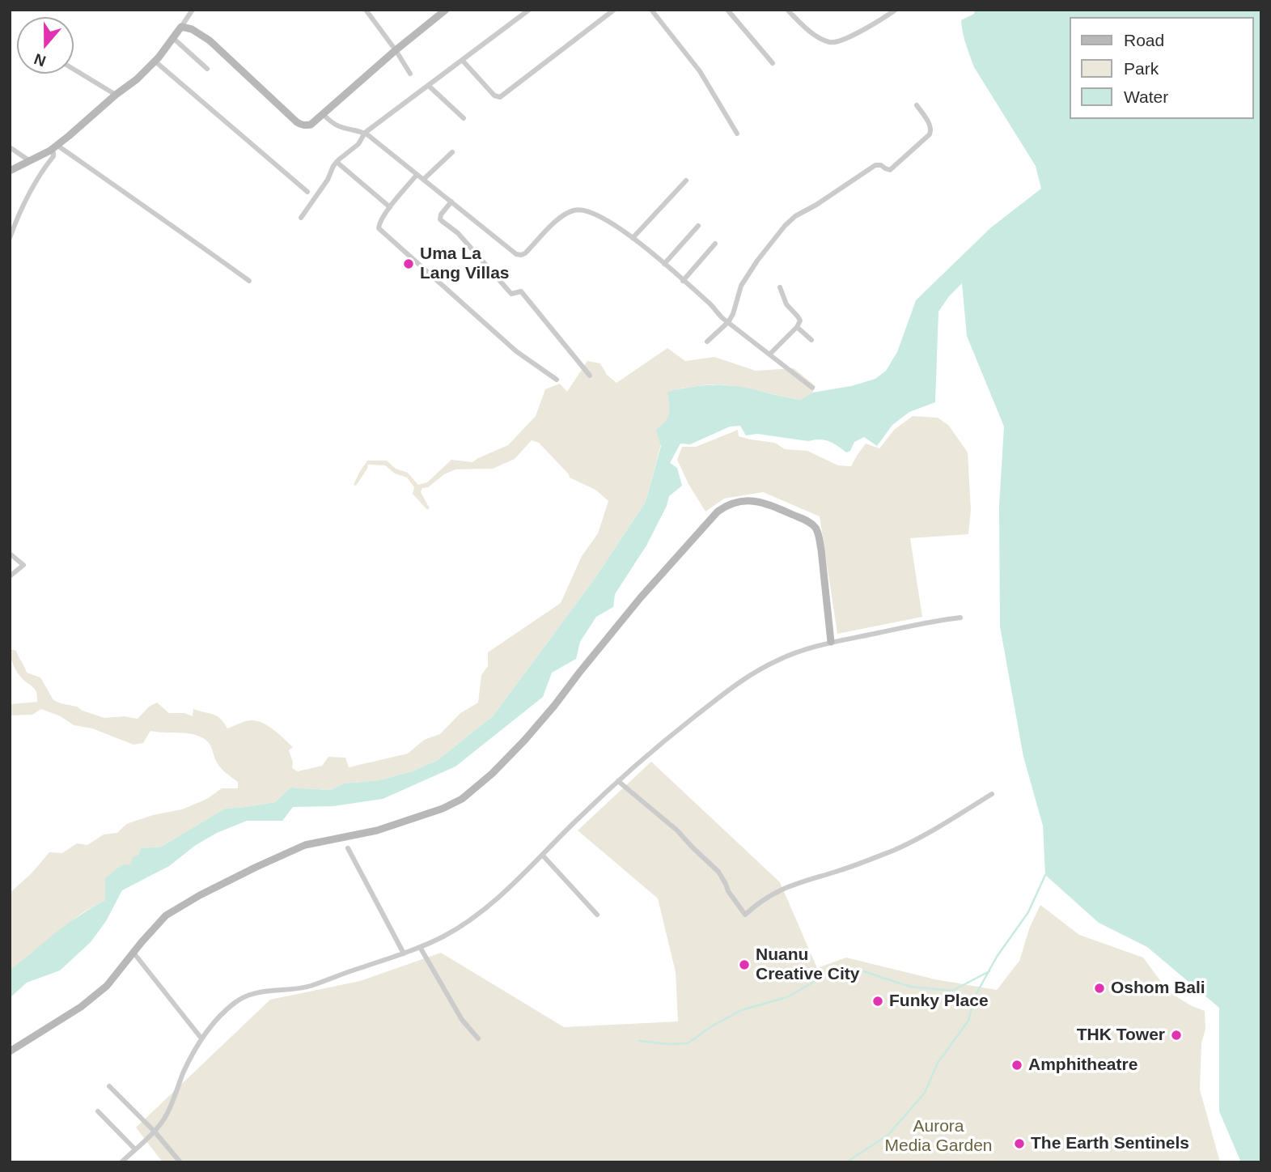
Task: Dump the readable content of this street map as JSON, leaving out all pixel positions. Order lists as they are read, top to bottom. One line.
{"parks":["Aurora Media Garden"],"places":["Uma La Lang Villas","Nuanu Creative City","Oshom Bali","Funky Place","THK Tower","Amphitheatre","The Earth Sentinels"],"legend":["Road","Park","Water"],"north":"bottom"}
